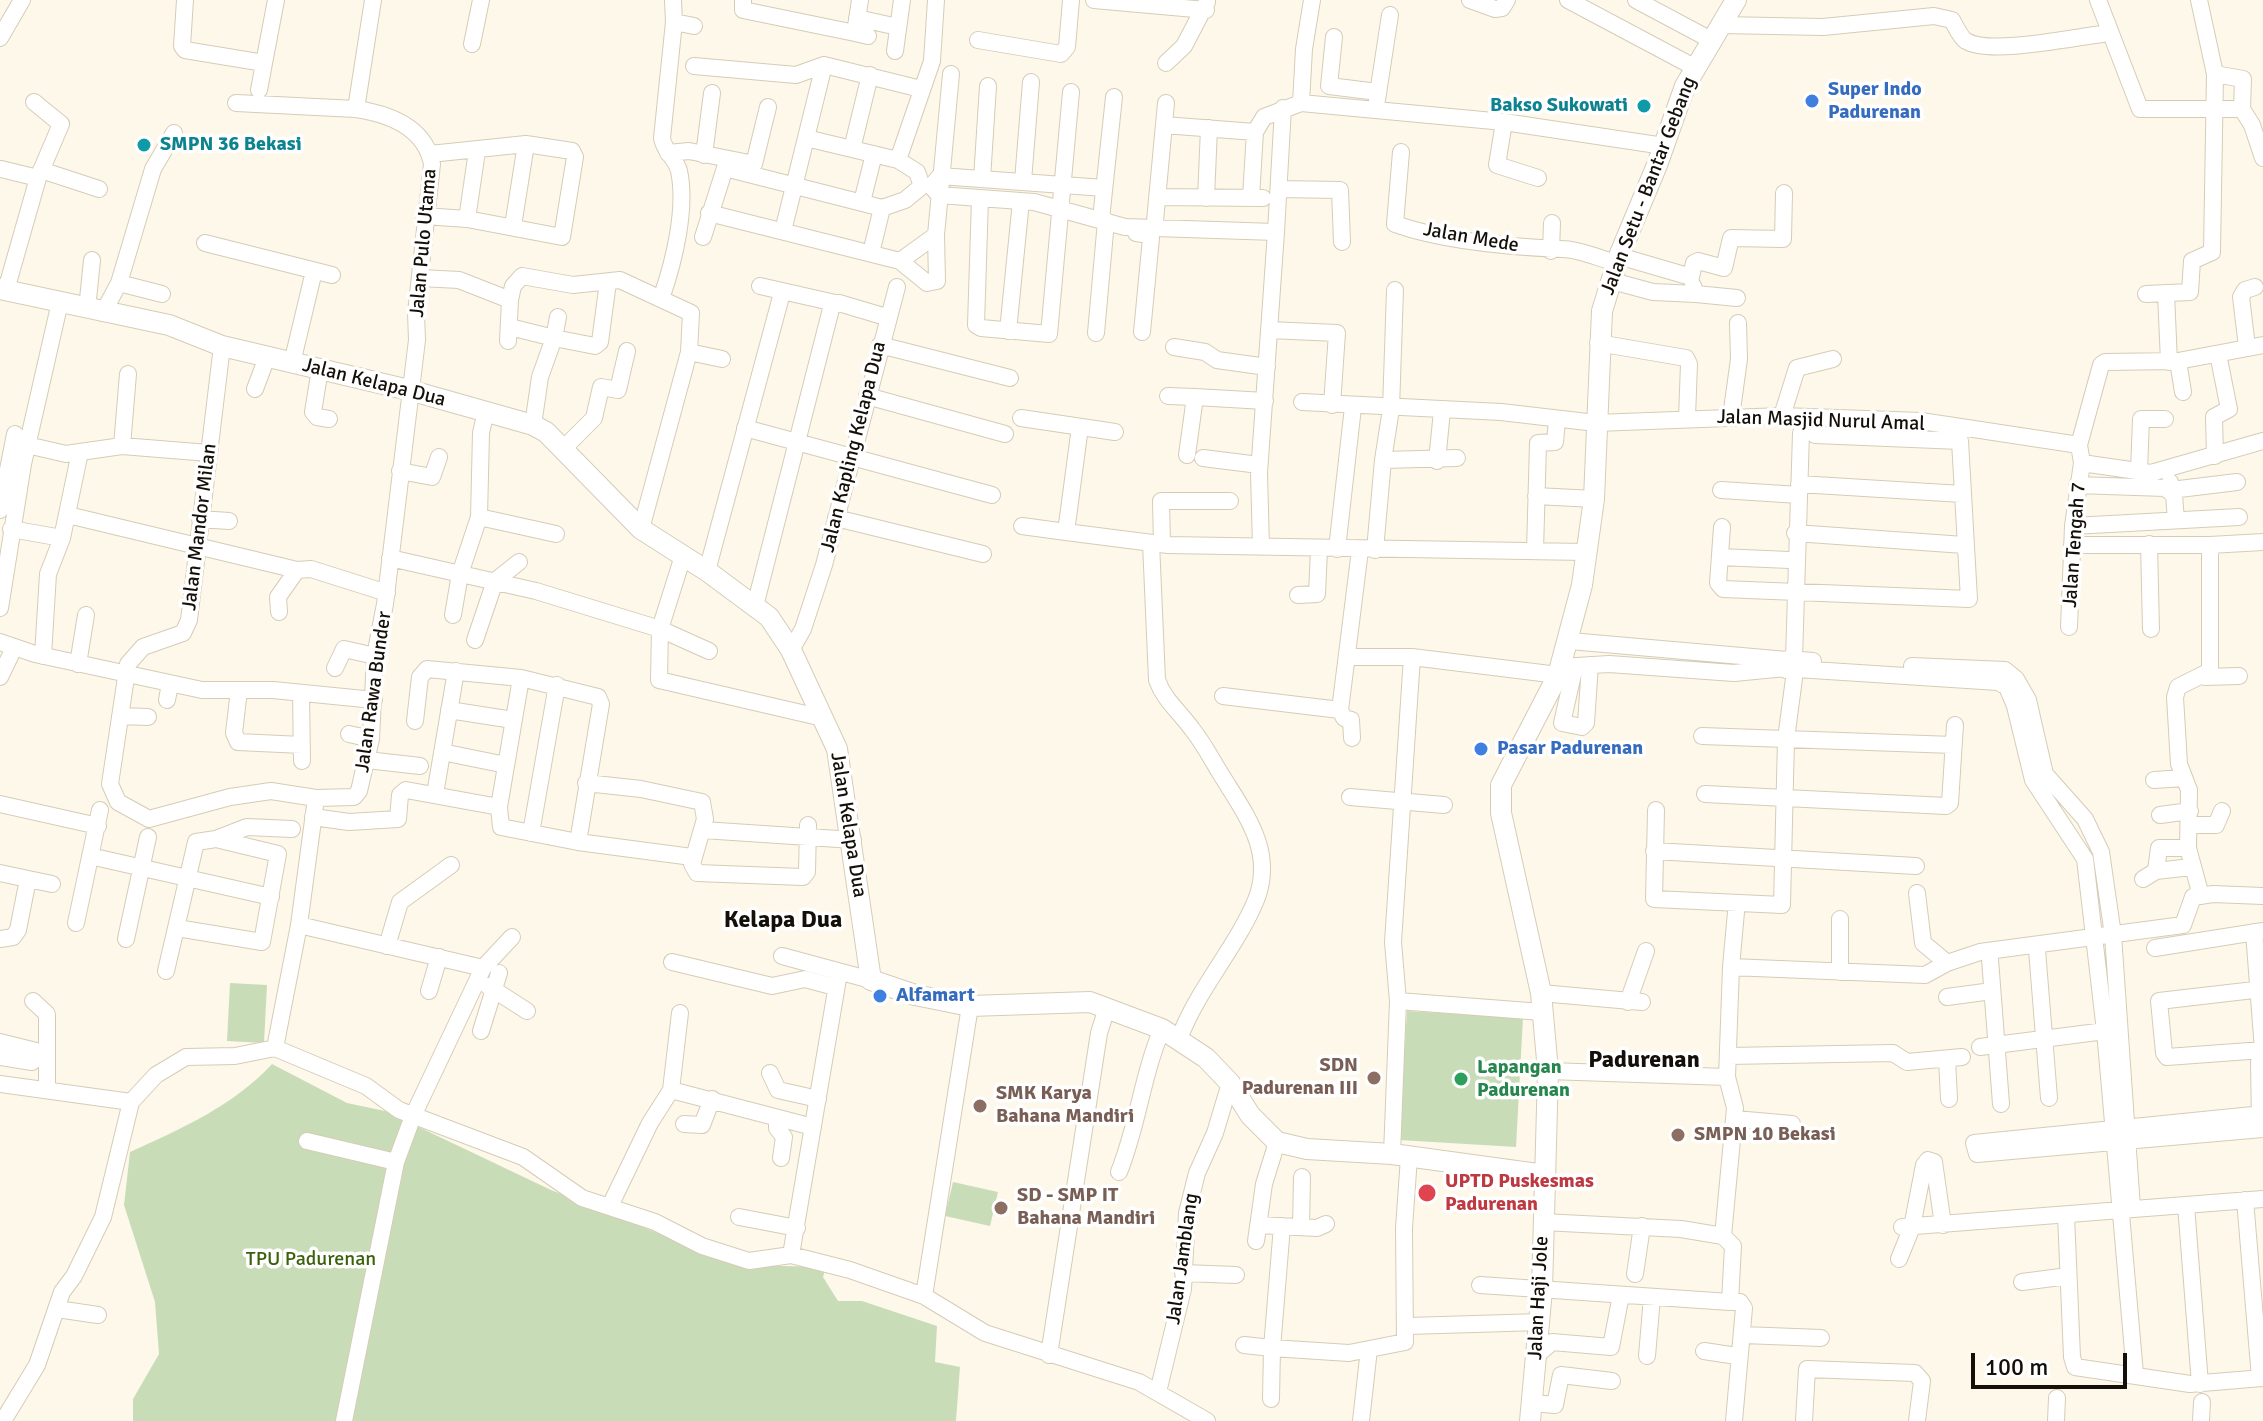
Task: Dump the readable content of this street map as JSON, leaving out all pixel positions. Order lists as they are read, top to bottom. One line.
{"streets":{"main road":["Jalan Setu - Bantar Gebang","Jalan Kelapa Dua","Jalan Haji Jole"],"street":["Jalan Mede","Jalan Pulo Utama","Jalan Masjid Nurul Amal","Jalan Kapling Kelapa Dua","Jalan Mandor Milan","Jalan Tengah 7","Jalan Rawa Bunder","Jalan Jamblang"]},"crossings":[["Jalan Setu - Bantar Gebang","Jalan Mede"],["Jalan Setu - Bantar Gebang","Jalan Masjid Nurul Amal"],["Jalan Setu - Bantar Gebang","Jalan Haji Jole"],["Jalan Pulo Utama","Jalan Kelapa Dua"],["Jalan Pulo Utama","Jalan Rawa Bunder"],["Jalan Kelapa Dua","Jalan Kapling Kelapa Dua"],["Jalan Kelapa Dua","Jalan Mandor Milan"],["Jalan Kelapa Dua","Jalan Rawa Bunder"]],"districts":["Kelapa Dua","Padurenan"],"parks":["TPU Padurenan"],"places":["Super Indo Padurenan","Bakso Sukowati","SMPN 36 Bekasi","Pasar Padurenan","Alfamart","SDN Padurenan III","Lapangan Padurenan","SMK Karya Bahana Mandiri","SMPN 10 Bekasi","UPTD Puskesmas Padurenan","SD - SMP IT Bahana Mandiri"],"scale_bar":"100 m"}
